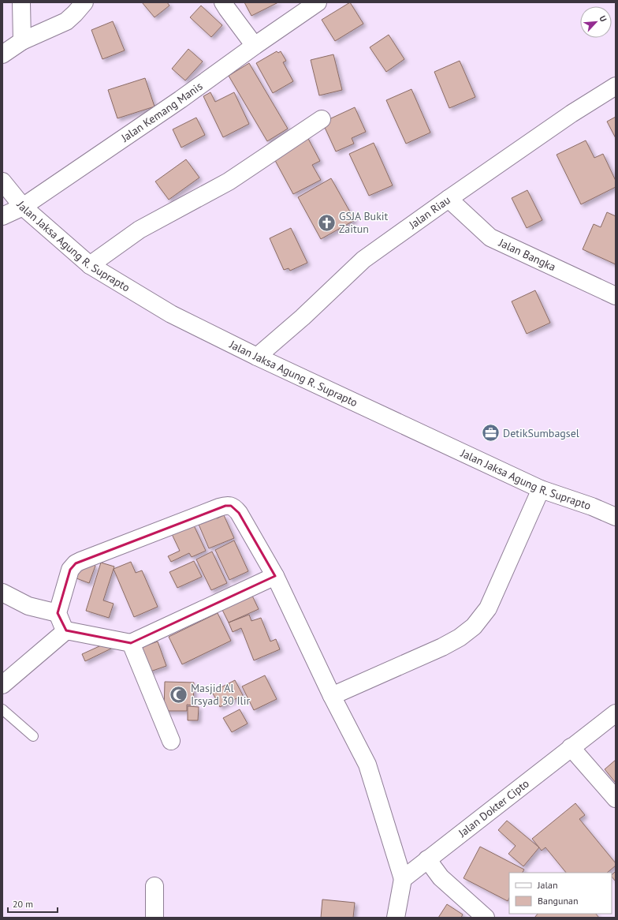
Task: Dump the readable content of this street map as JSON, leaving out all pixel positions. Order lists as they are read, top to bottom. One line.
{"streets":{"street":["Jalan Kemang Manis","Jalan Riau","Jalan Jaksa Agung R. Suprapto","Jalan Bangka","Jalan Dokter Cipto"]},"crossings":[["Jalan Kemang Manis","Jalan Jaksa Agung R. Suprapto"],["Jalan Riau","Jalan Jaksa Agung R. Suprapto"],["Jalan Riau","Jalan Bangka"]],"places":{"church":["GSJA Bukit Zaitun"],"office":["DetikSumbagsel"],"mosque":["Masjid Al Irsyad 30 Ilir"]},"legend":["Jalan","Bangunan"],"scale_bar":"20 m","north":"top right"}
